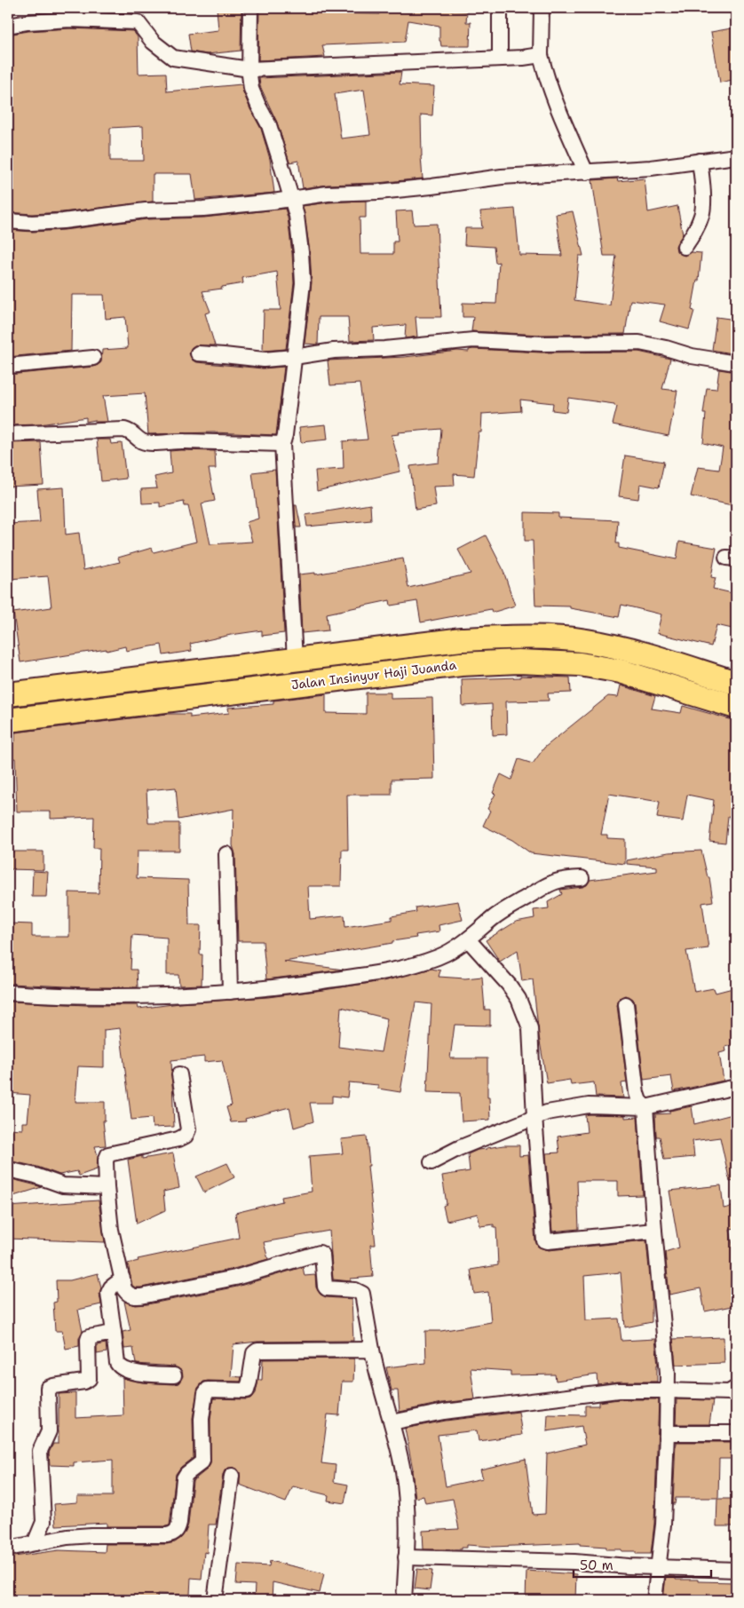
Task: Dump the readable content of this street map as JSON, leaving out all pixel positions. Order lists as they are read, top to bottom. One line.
{"streets":{"highway":["Jalan Insinyur Haji Juanda"]},"scale_bar":"50 m"}
